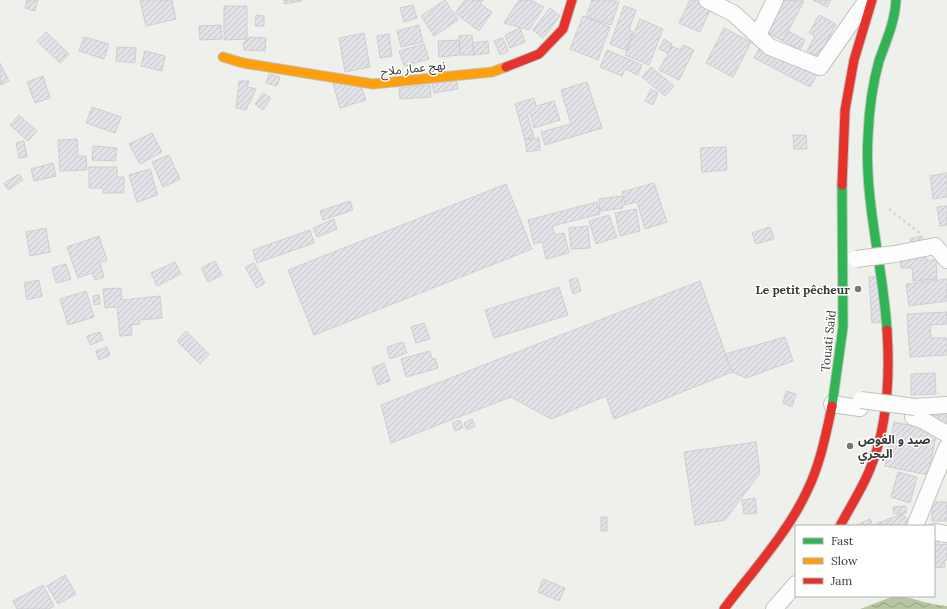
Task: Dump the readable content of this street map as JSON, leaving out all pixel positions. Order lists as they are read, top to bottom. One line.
{"streets":{"street":["نهج عمار ملاح","Touati Saïd"]},"places":["Le petit pêcheur","صيد و الغوص البحري"],"legend":["Fast","Slow","Jam"]}
